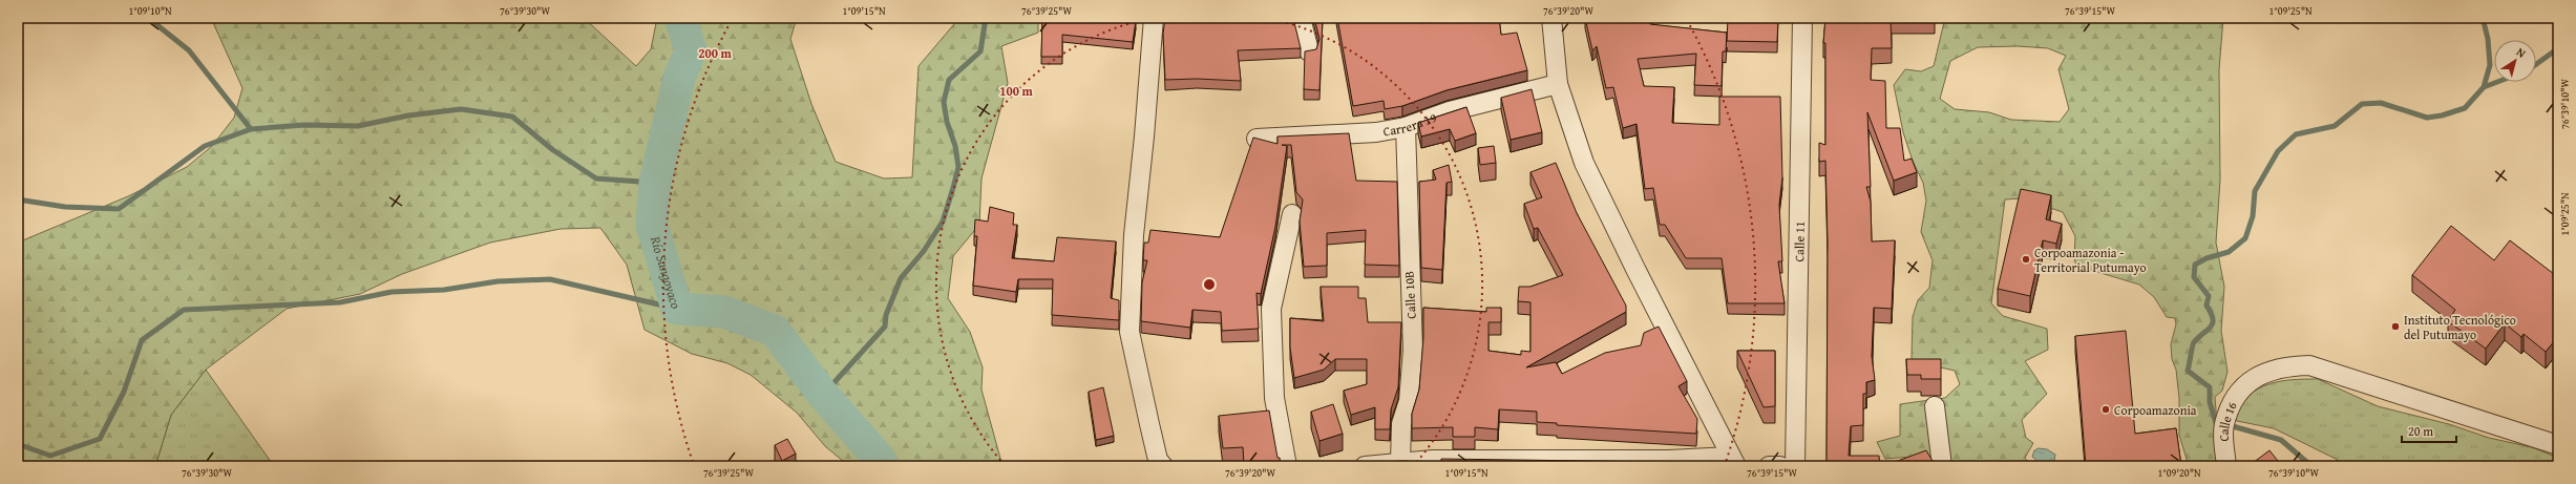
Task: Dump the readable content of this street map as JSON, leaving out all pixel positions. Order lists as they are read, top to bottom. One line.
{"streets":{"street":["Carrera 19","Calle 11","Calle 10B","Calle 16"]},"crossings":[["Carrera 19","Calle 10B"]],"water":["Río Sangoyaco"],"places":["Corpoamazonia - Territorial Putumayo","Instituto Tecnológico del Putumayo","Corpoamazonia"],"scale_bar":"20 m","north":"top right","coordinates":["1°09'10\"N","76°39'30\"W","1°09'15\"N","76°39'25\"W","76°39'20\"W","76°39'15\"W","1°09'25\"N","76°39'10\"W","1°09'20\"N"],"rings":["200 m","100 m"]}
